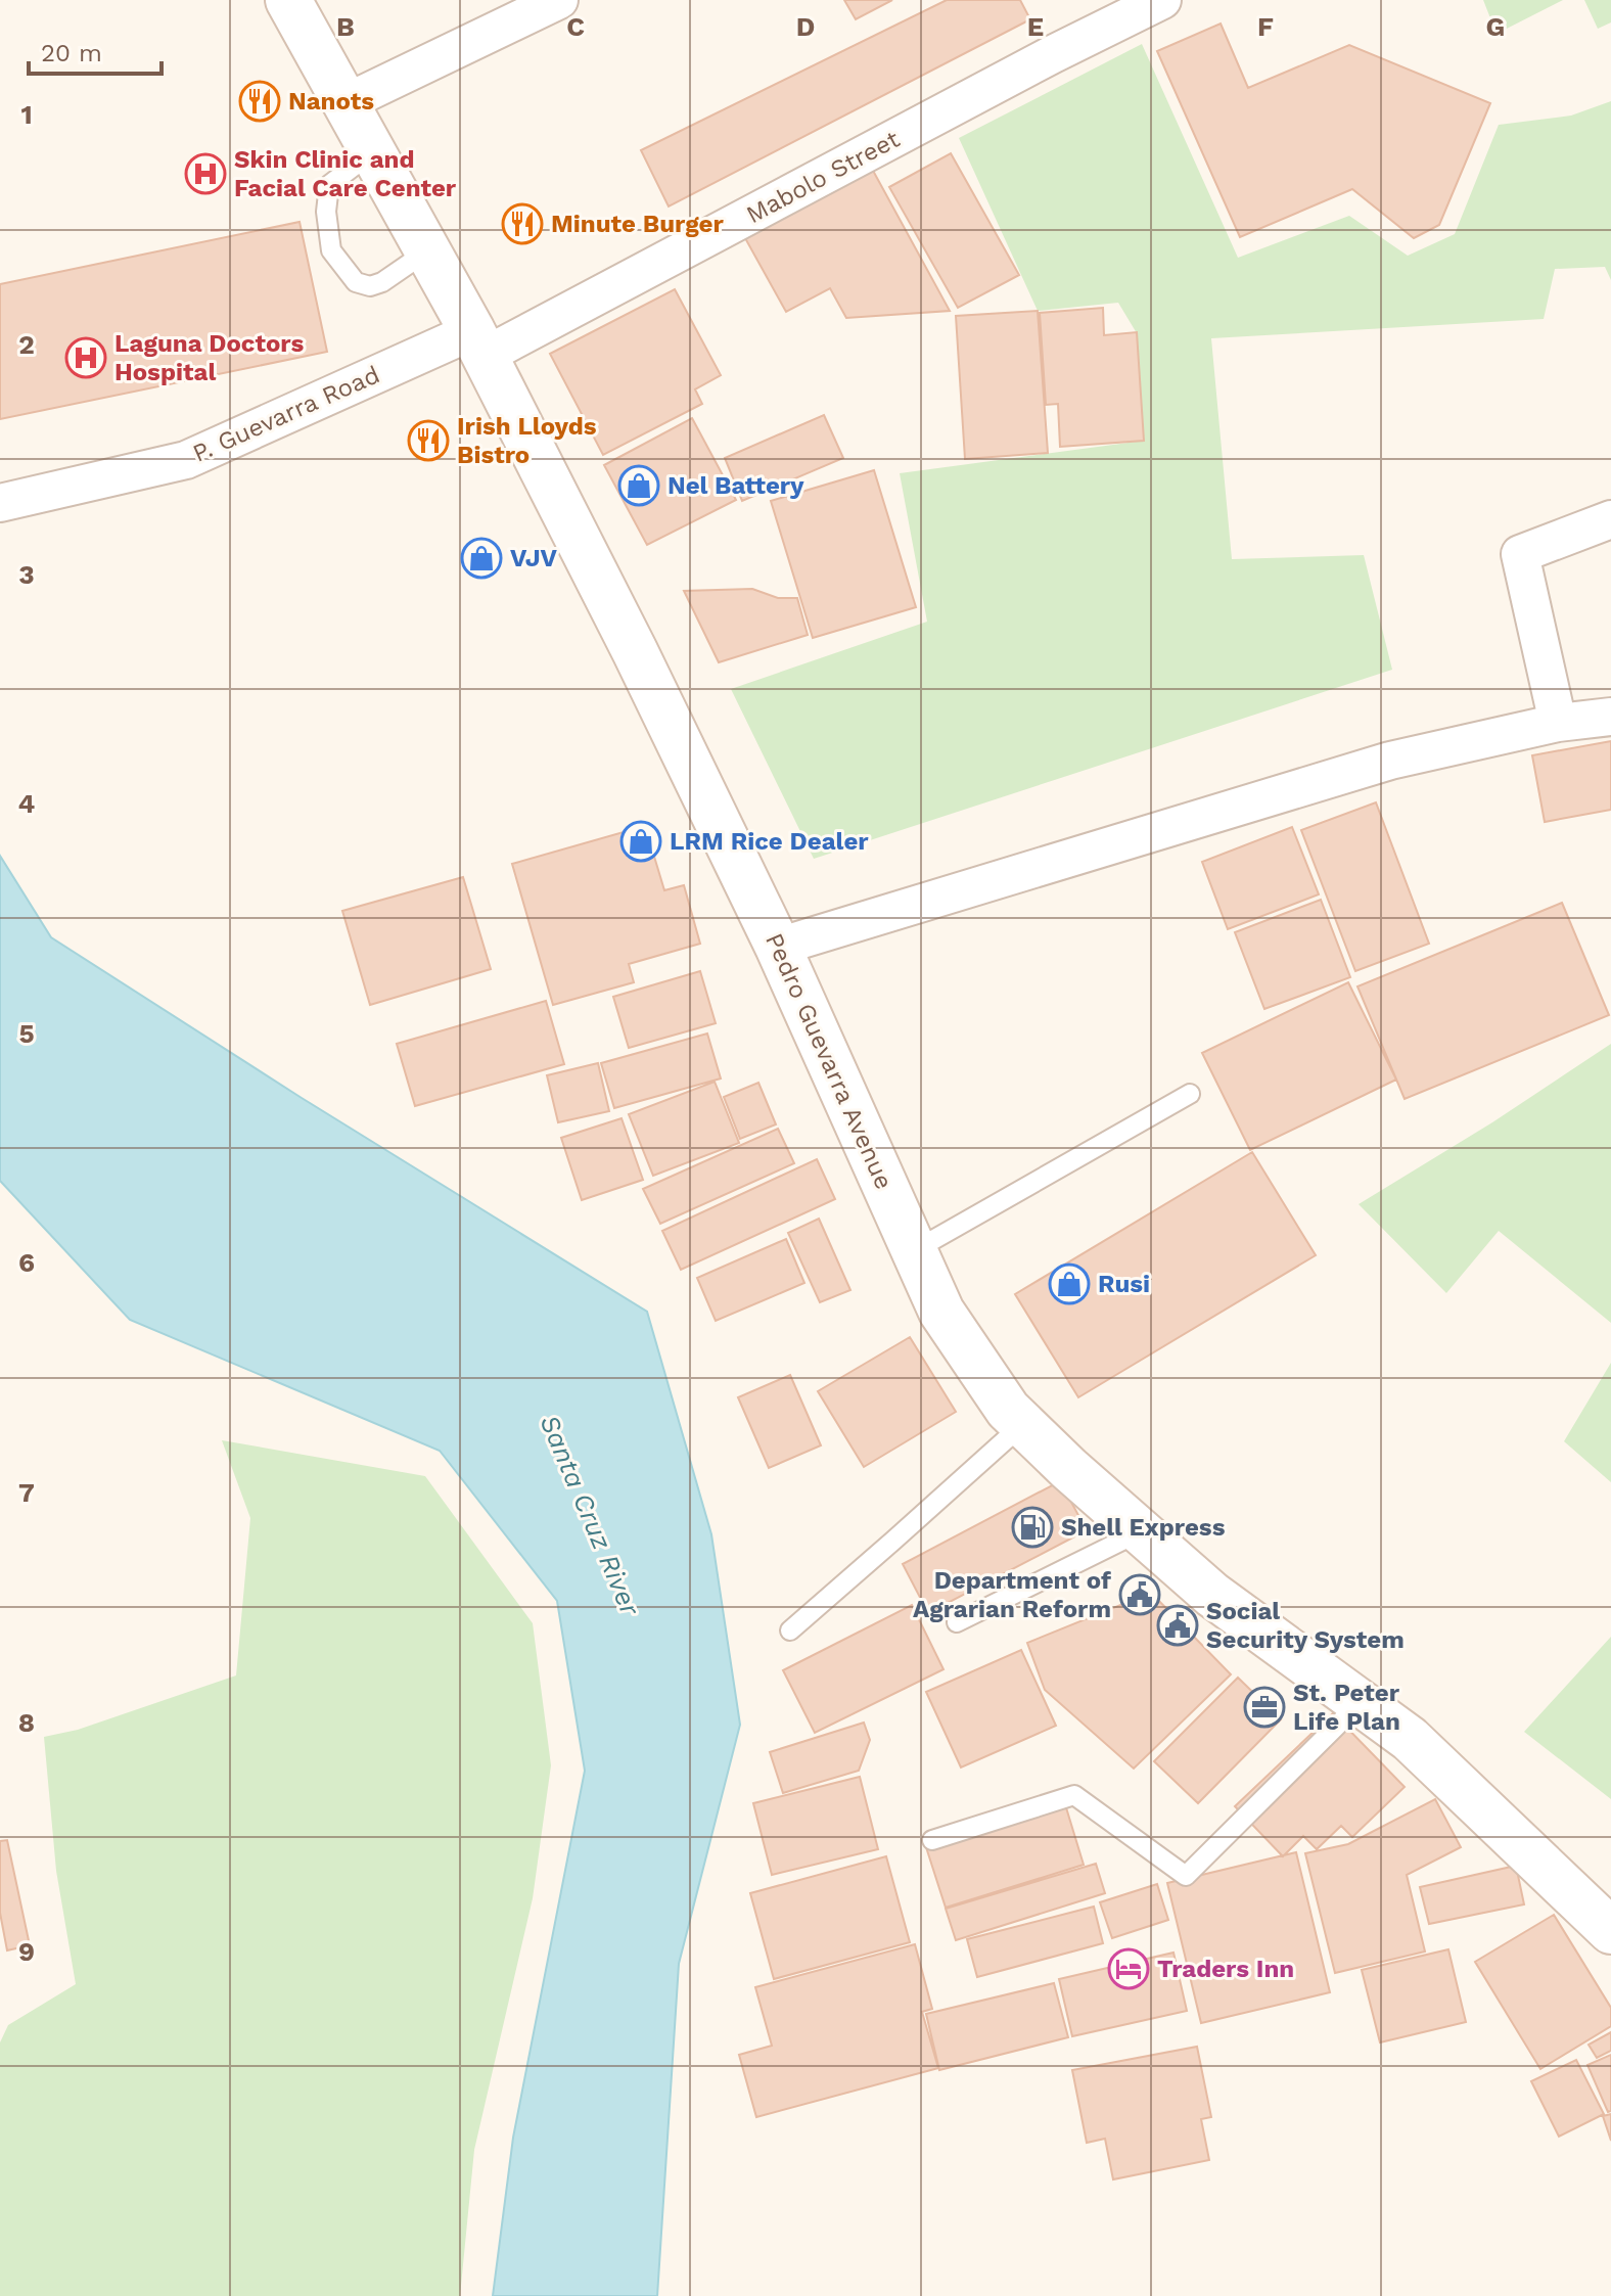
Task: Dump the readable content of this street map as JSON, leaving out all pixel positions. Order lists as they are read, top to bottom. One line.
{"streets":{"main road":["Pedro Guevarra Avenue"],"street":["Mabolo Street","P. Guevarra Road"]},"crossings":[["Mabolo Street","P. Guevarra Road"],["Mabolo Street","Pedro Guevarra Avenue"],["P. Guevarra Road","Pedro Guevarra Avenue"]],"water":["Santa Cruz River"],"places":{"restaurant":["Nanots","Minute Burger","Irish Lloyds Bistro"],"hospital":["Skin Clinic and Facial Care Center","Laguna Doctors Hospital"],"shop":["Nel Battery","VJV","LRM Rice Dealer","Rusi"],"fuel station":["Shell Express"],"public building":["Department of Agrarian Reform","Social Security System"],"office":["St. Peter Life Plan"],"hotel":["Traders Inn"]},"scale_bar":"20 m","grid":{"columns":["B","C","D","E","F","G"],"rows":["1","2","3","4","5","6","7","8","9"]}}
